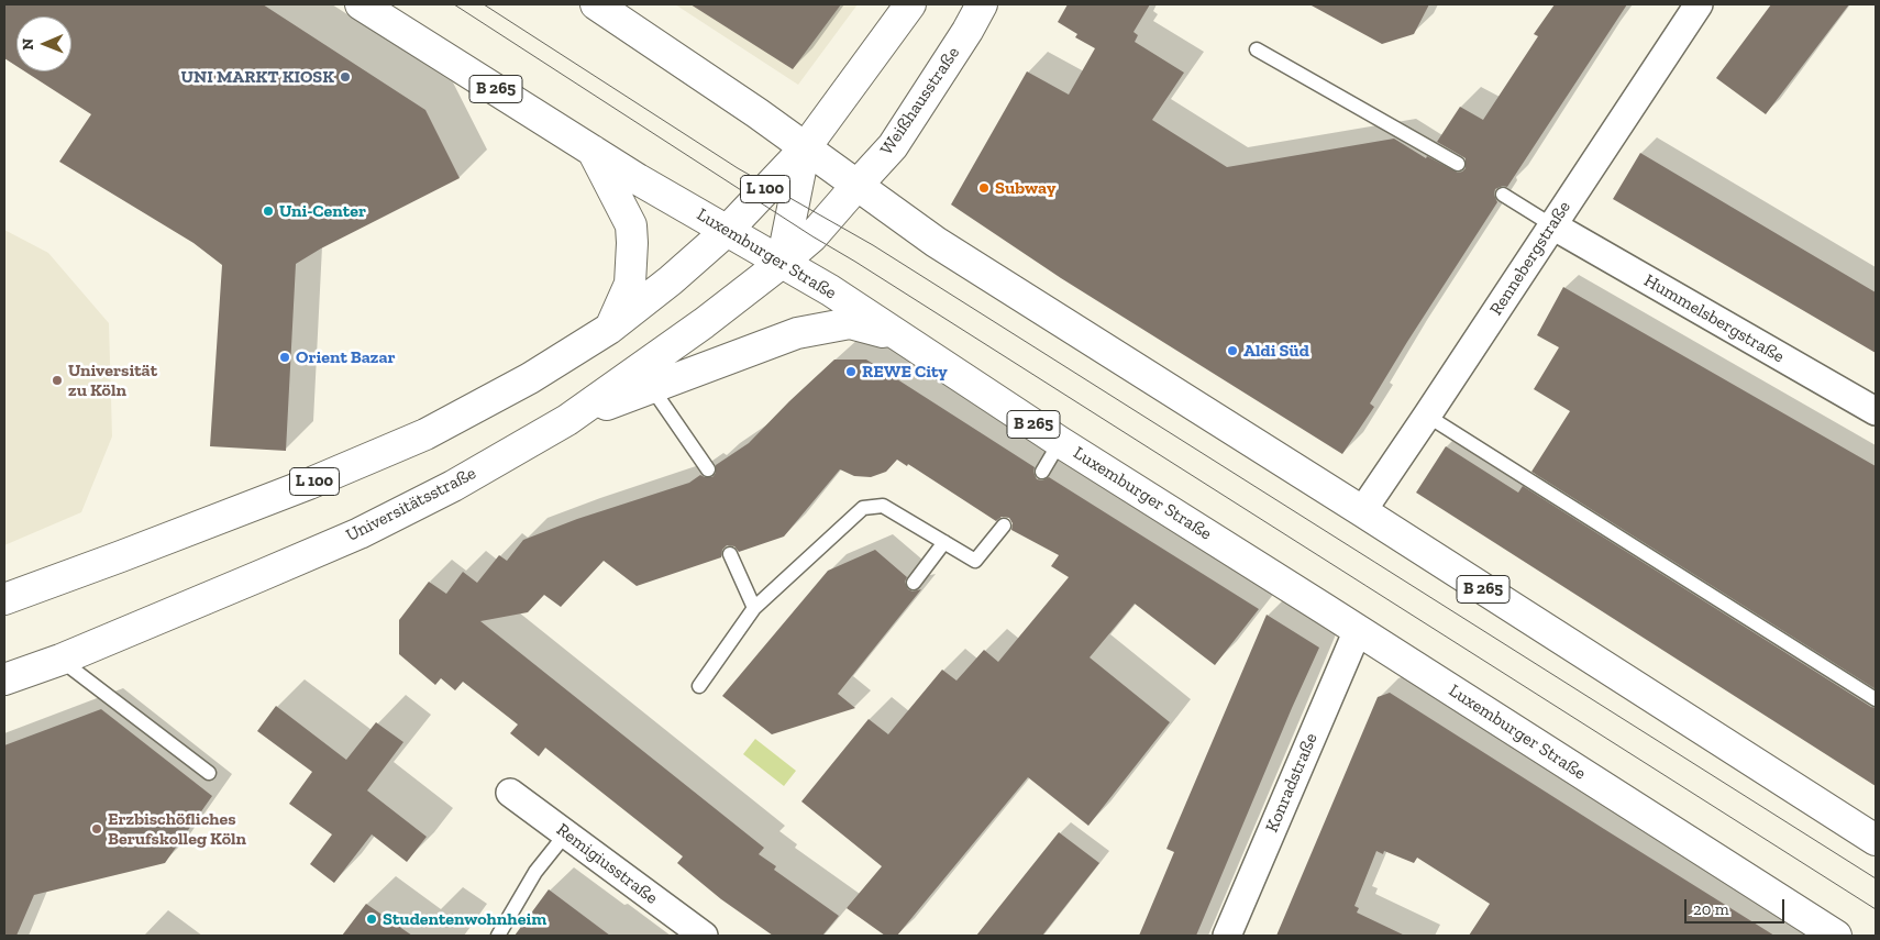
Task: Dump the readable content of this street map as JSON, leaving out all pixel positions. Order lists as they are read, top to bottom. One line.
{"streets":{"main road":["B 265","Weißhausstraße","L 100","Luxemburger Straße","Universitätsstraße"],"street":["Rennebergstraße","Hummelsbergstraße","Konradstraße","Remigiusstraße"]},"crossings":[["B 265","Weißhausstraße"],["B 265","L 100"],["B 265","Rennebergstraße"],["Weißhausstraße","Luxemburger Straße"],["Weißhausstraße","Universitätsstraße"],["L 100","Luxemburger Straße"],["Luxemburger Straße","Universitätsstraße"],["Luxemburger Straße","Konradstraße"],["Rennebergstraße","Hummelsbergstraße"]],"places":["UNI MARKT KIOSK","Subway","Uni-Center","Aldi Süd","Orient Bazar","REWE City","Universität zu Köln","Erzbischöfliches Berufskolleg Köln","Studentenwohnheim"],"scale_bar":"20 m","north":"left"}
